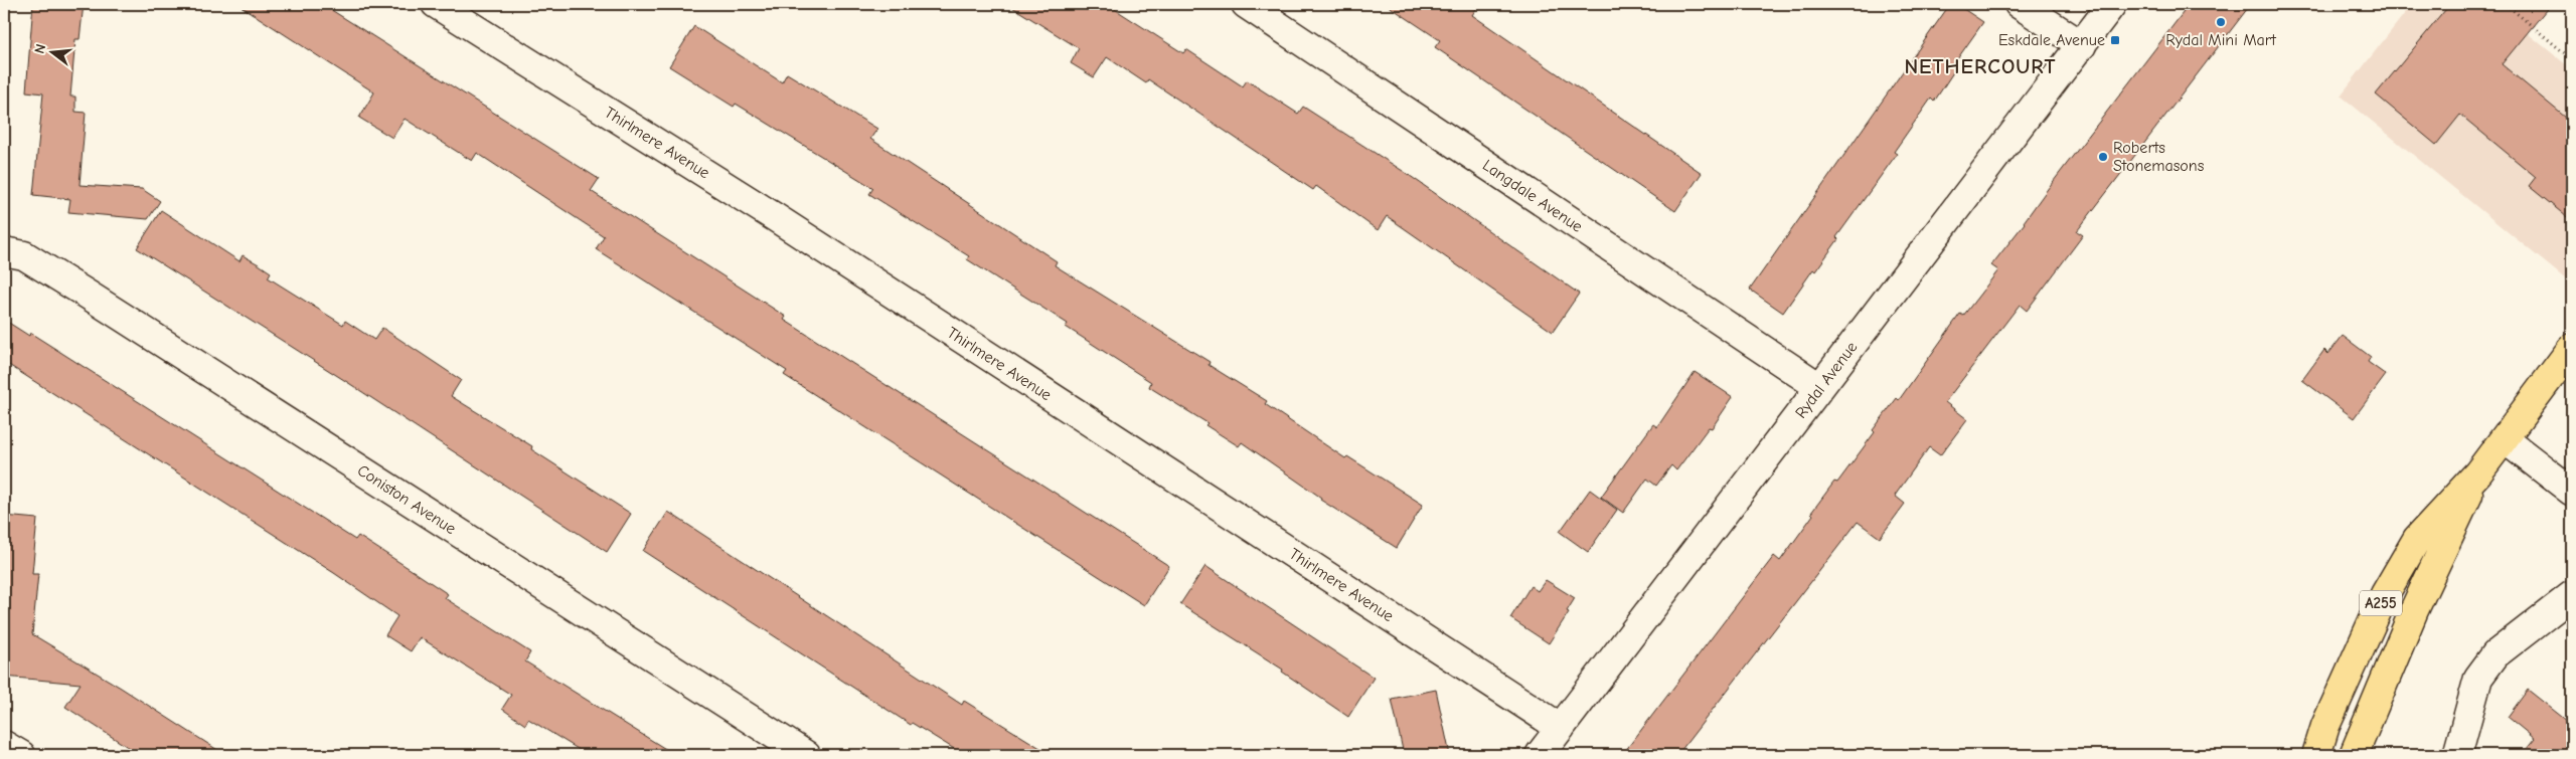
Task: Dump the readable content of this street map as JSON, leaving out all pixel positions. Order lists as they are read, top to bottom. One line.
{"streets":{"main road":["A255"],"street":["Thirlmere Avenue","Langdale Avenue","Rydal Avenue","Coniston Avenue"]},"crossings":[["Thirlmere Avenue","Rydal Avenue"],["Langdale Avenue","Rydal Avenue"]],"districts":["NETHERCOURT"],"places":{"other":["Rydal Mini Mart","Roberts Stonemasons"],"transit":["Eskdale Avenue"]},"north":"left"}
